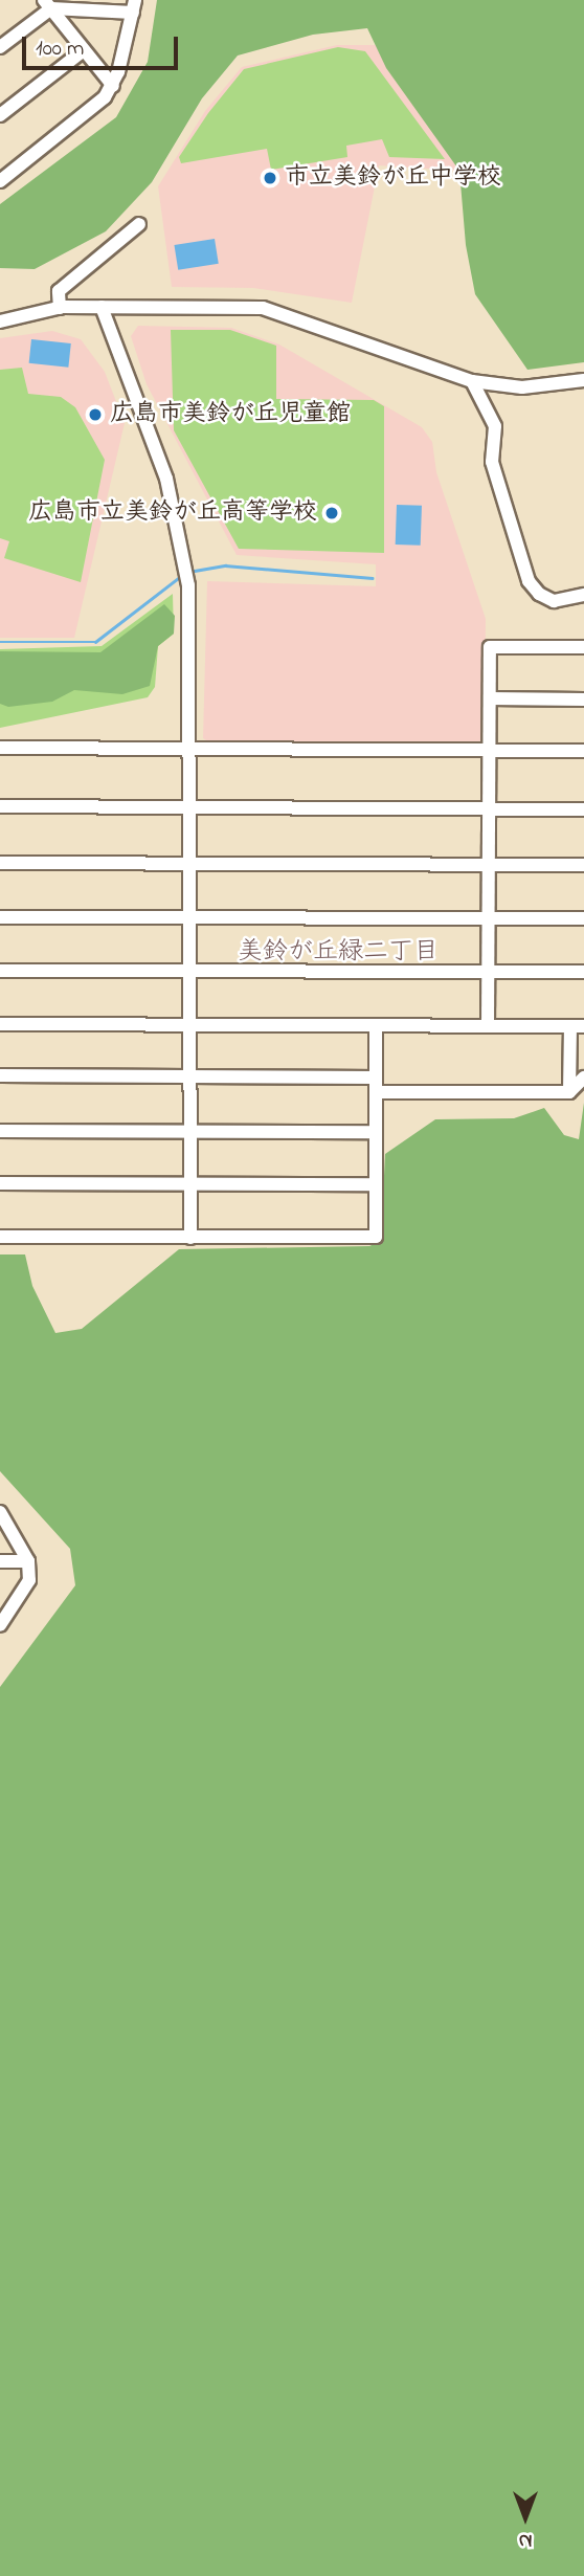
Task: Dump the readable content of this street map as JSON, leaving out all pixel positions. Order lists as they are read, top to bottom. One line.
{"districts":["美鈴が丘緑二丁目"],"places":["市立美鈴が丘中学校","広島市美鈴が丘児童館","広島市立美鈴が丘高等学校"],"scale_bar":"100 m","north":"bottom"}
